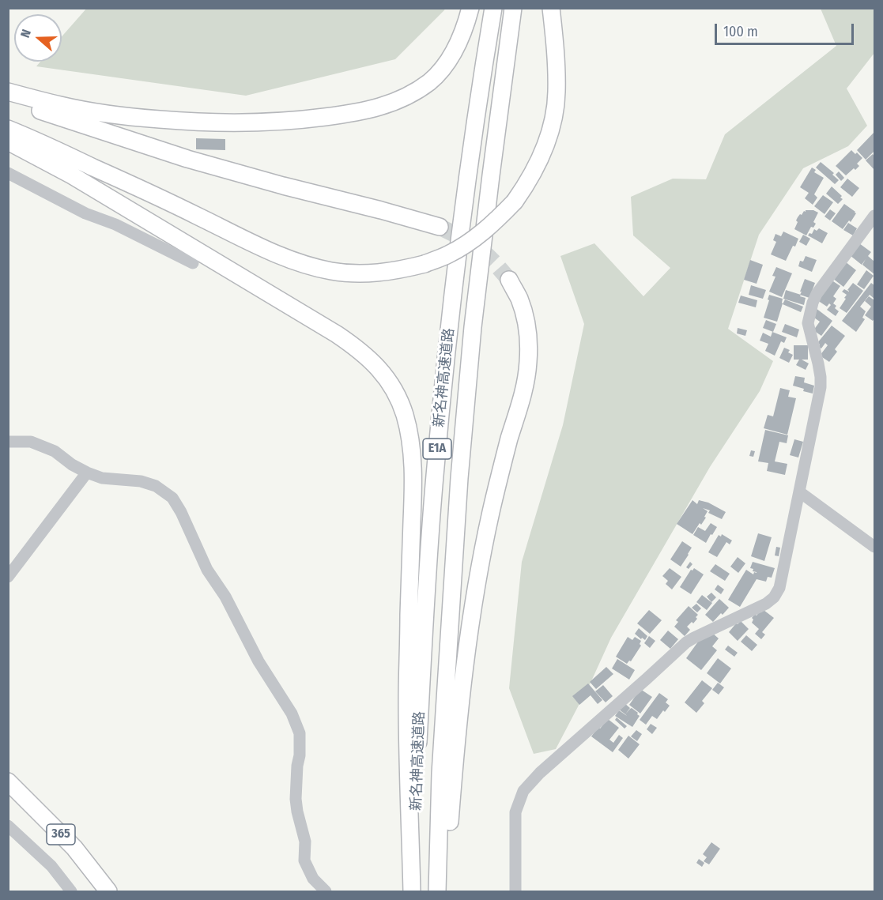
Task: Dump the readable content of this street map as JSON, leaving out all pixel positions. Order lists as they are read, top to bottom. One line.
{"streets":{"highway":["新名神高速道路","E1A","365"]},"scale_bar":"100 m","north":"left"}
